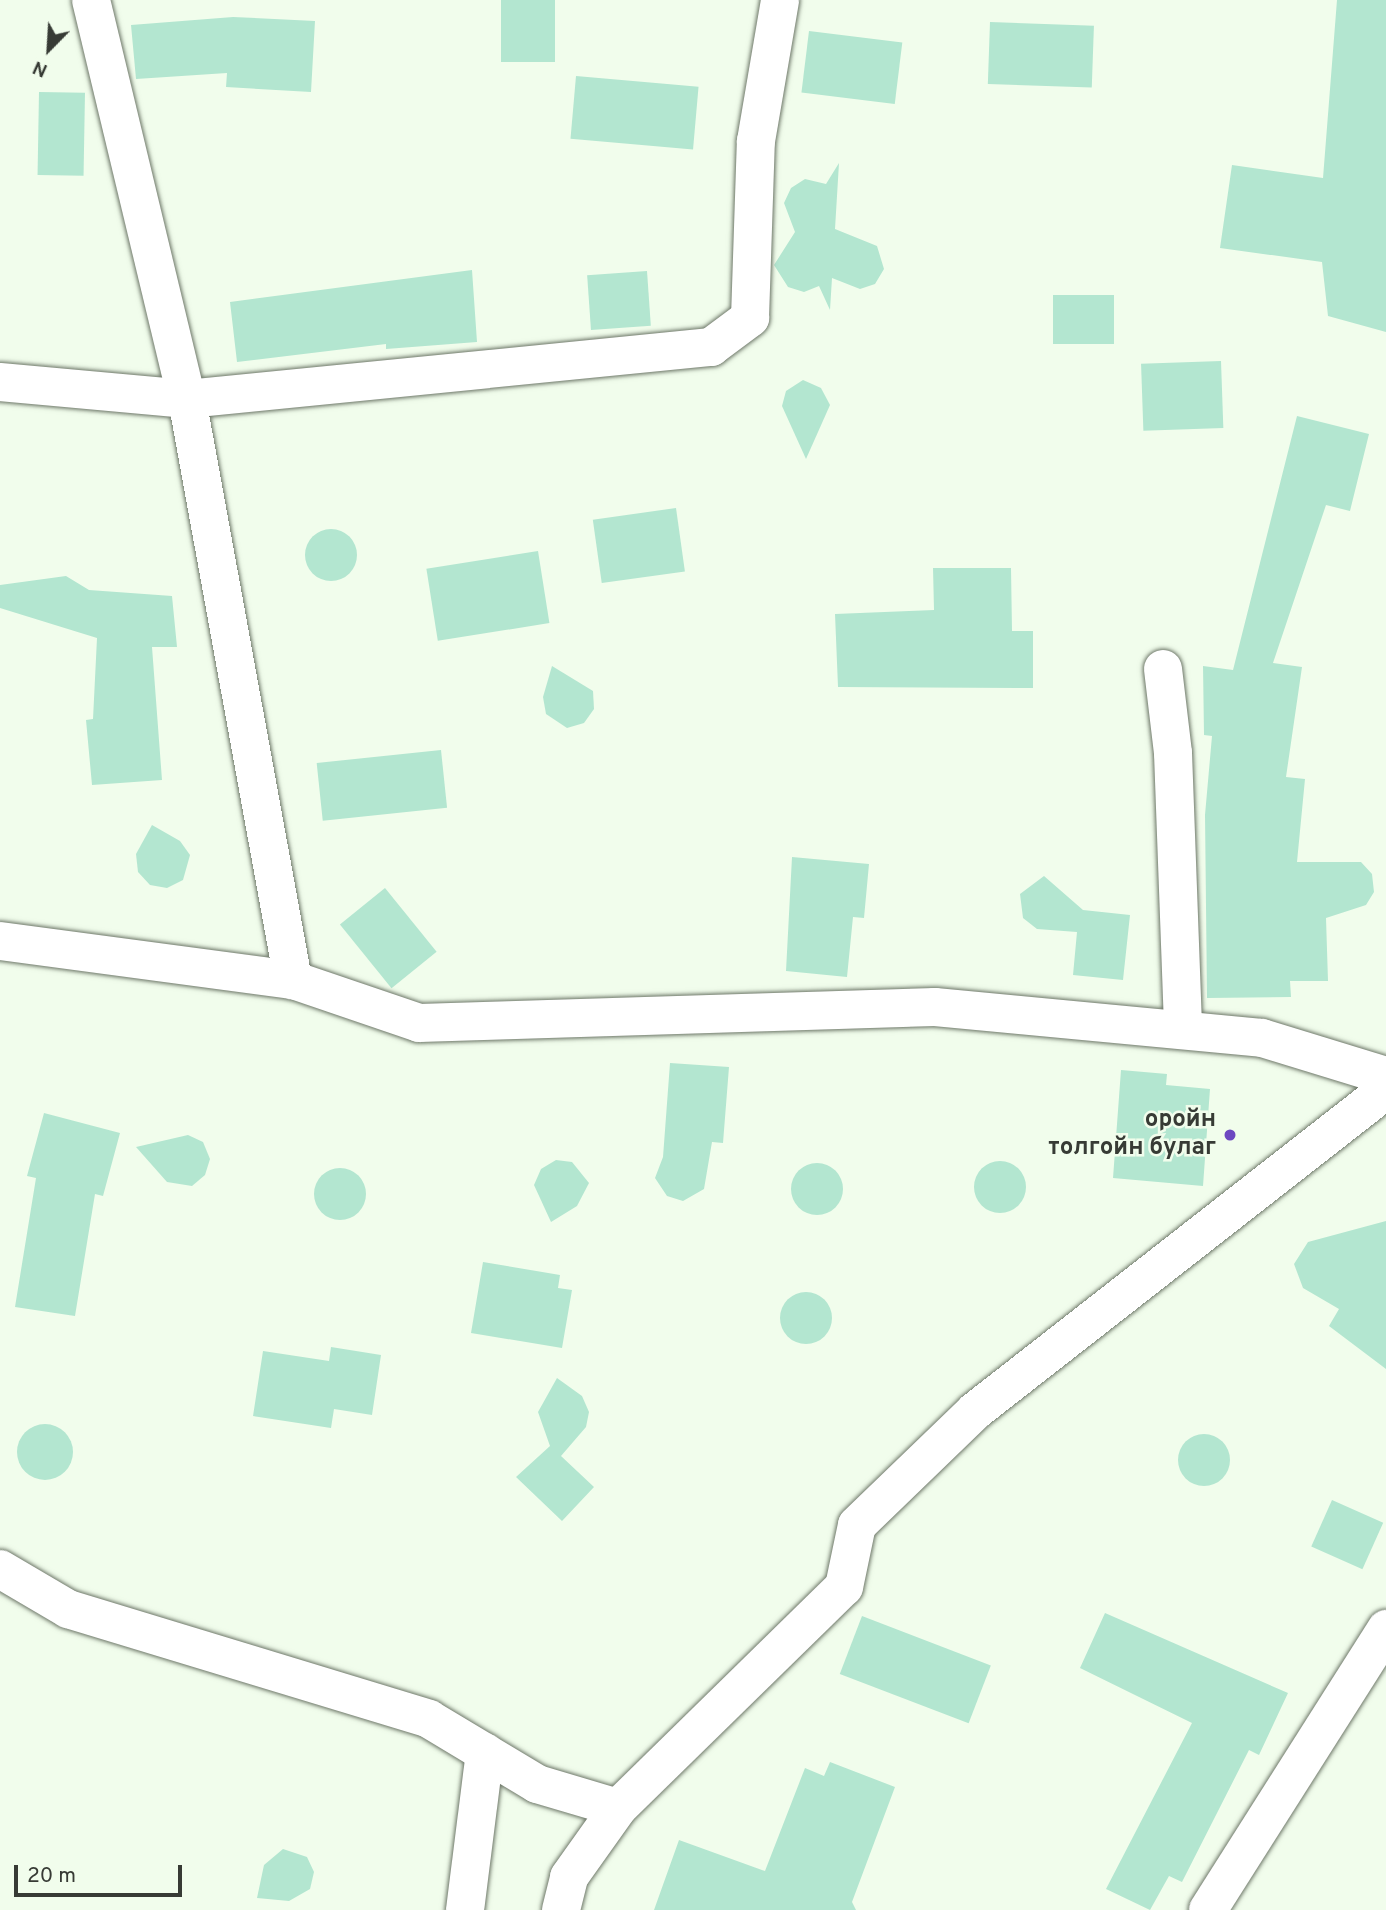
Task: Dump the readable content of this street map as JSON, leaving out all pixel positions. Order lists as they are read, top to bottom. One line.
{"places":["оройн толгойн булаг"],"scale_bar":"20 m","north":"bottom left"}
